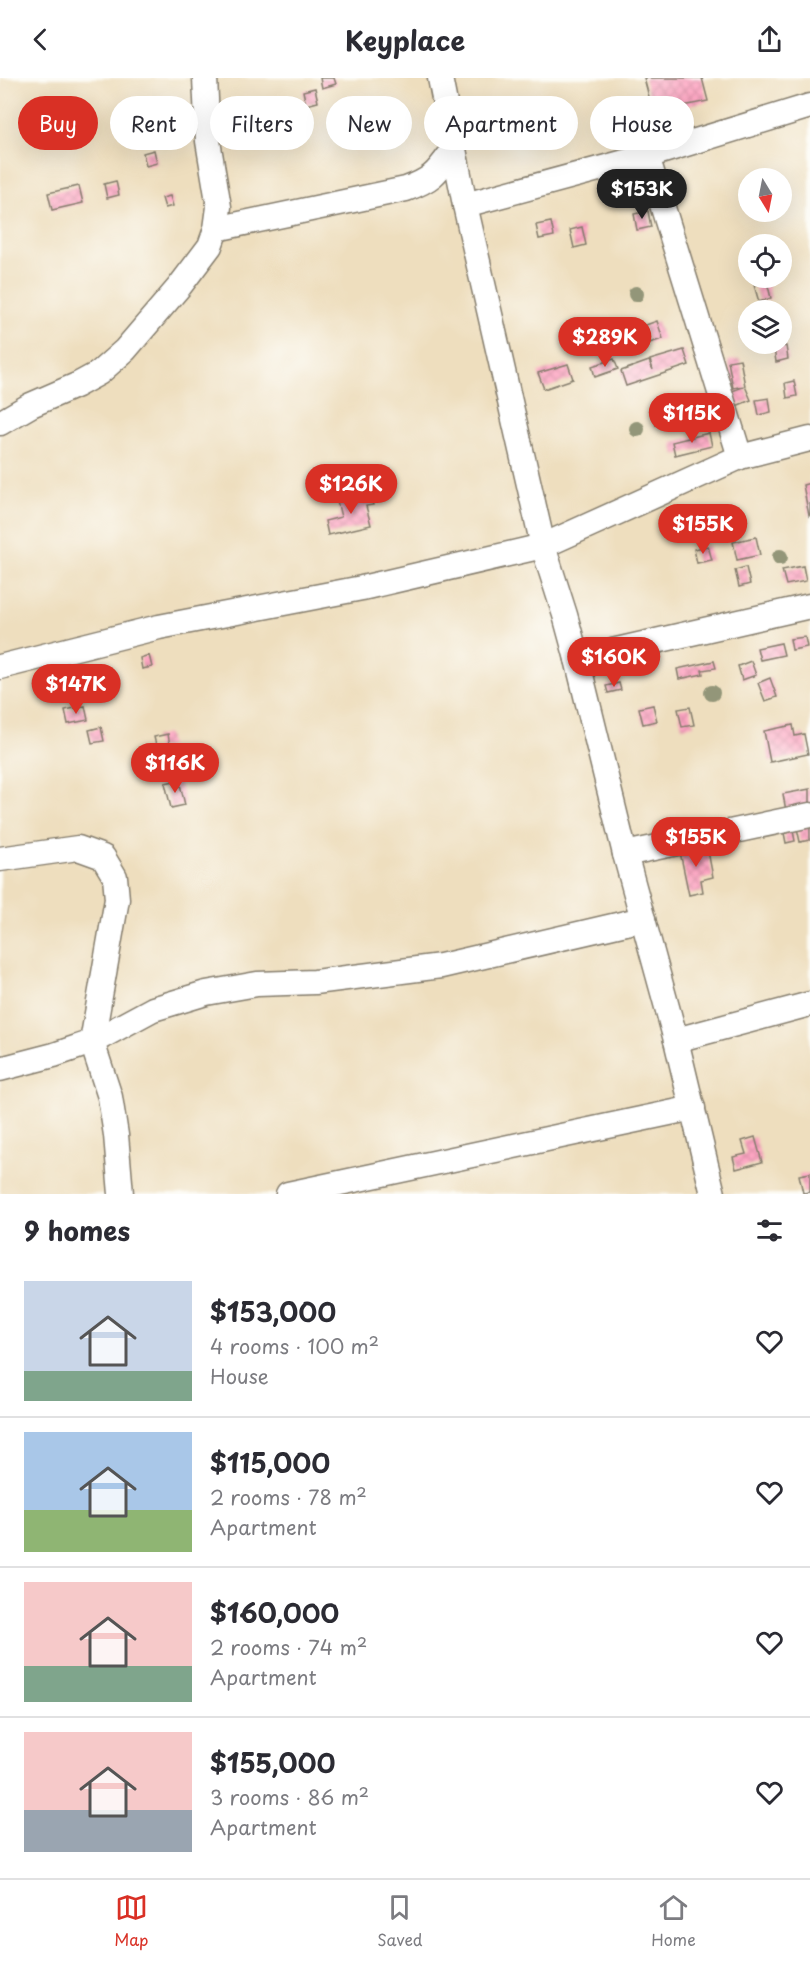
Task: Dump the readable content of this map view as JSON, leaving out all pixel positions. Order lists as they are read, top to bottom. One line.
{"north":"bottom","page":{"header":"Keyplace","chip":["Buy","Rent","Filters","New","Apartment","House"],"price":["$153K","$289K","$115K","$126K","$155K","$160K","$147K","$116K","$155K"],"heading":"9 homes","list":[{"name":"$153,000","note":"4 rooms · 100 m² · House"},{"name":"$115,000","note":"2 rooms · 78 m² · Apartment"},{"name":"$160,000","note":"2 rooms · 74 m² · Apartment"},{"name":"$155,000","note":"3 rooms · 86 m² · Apartment"}],"tabs":["Map","Saved","Home"]}}
